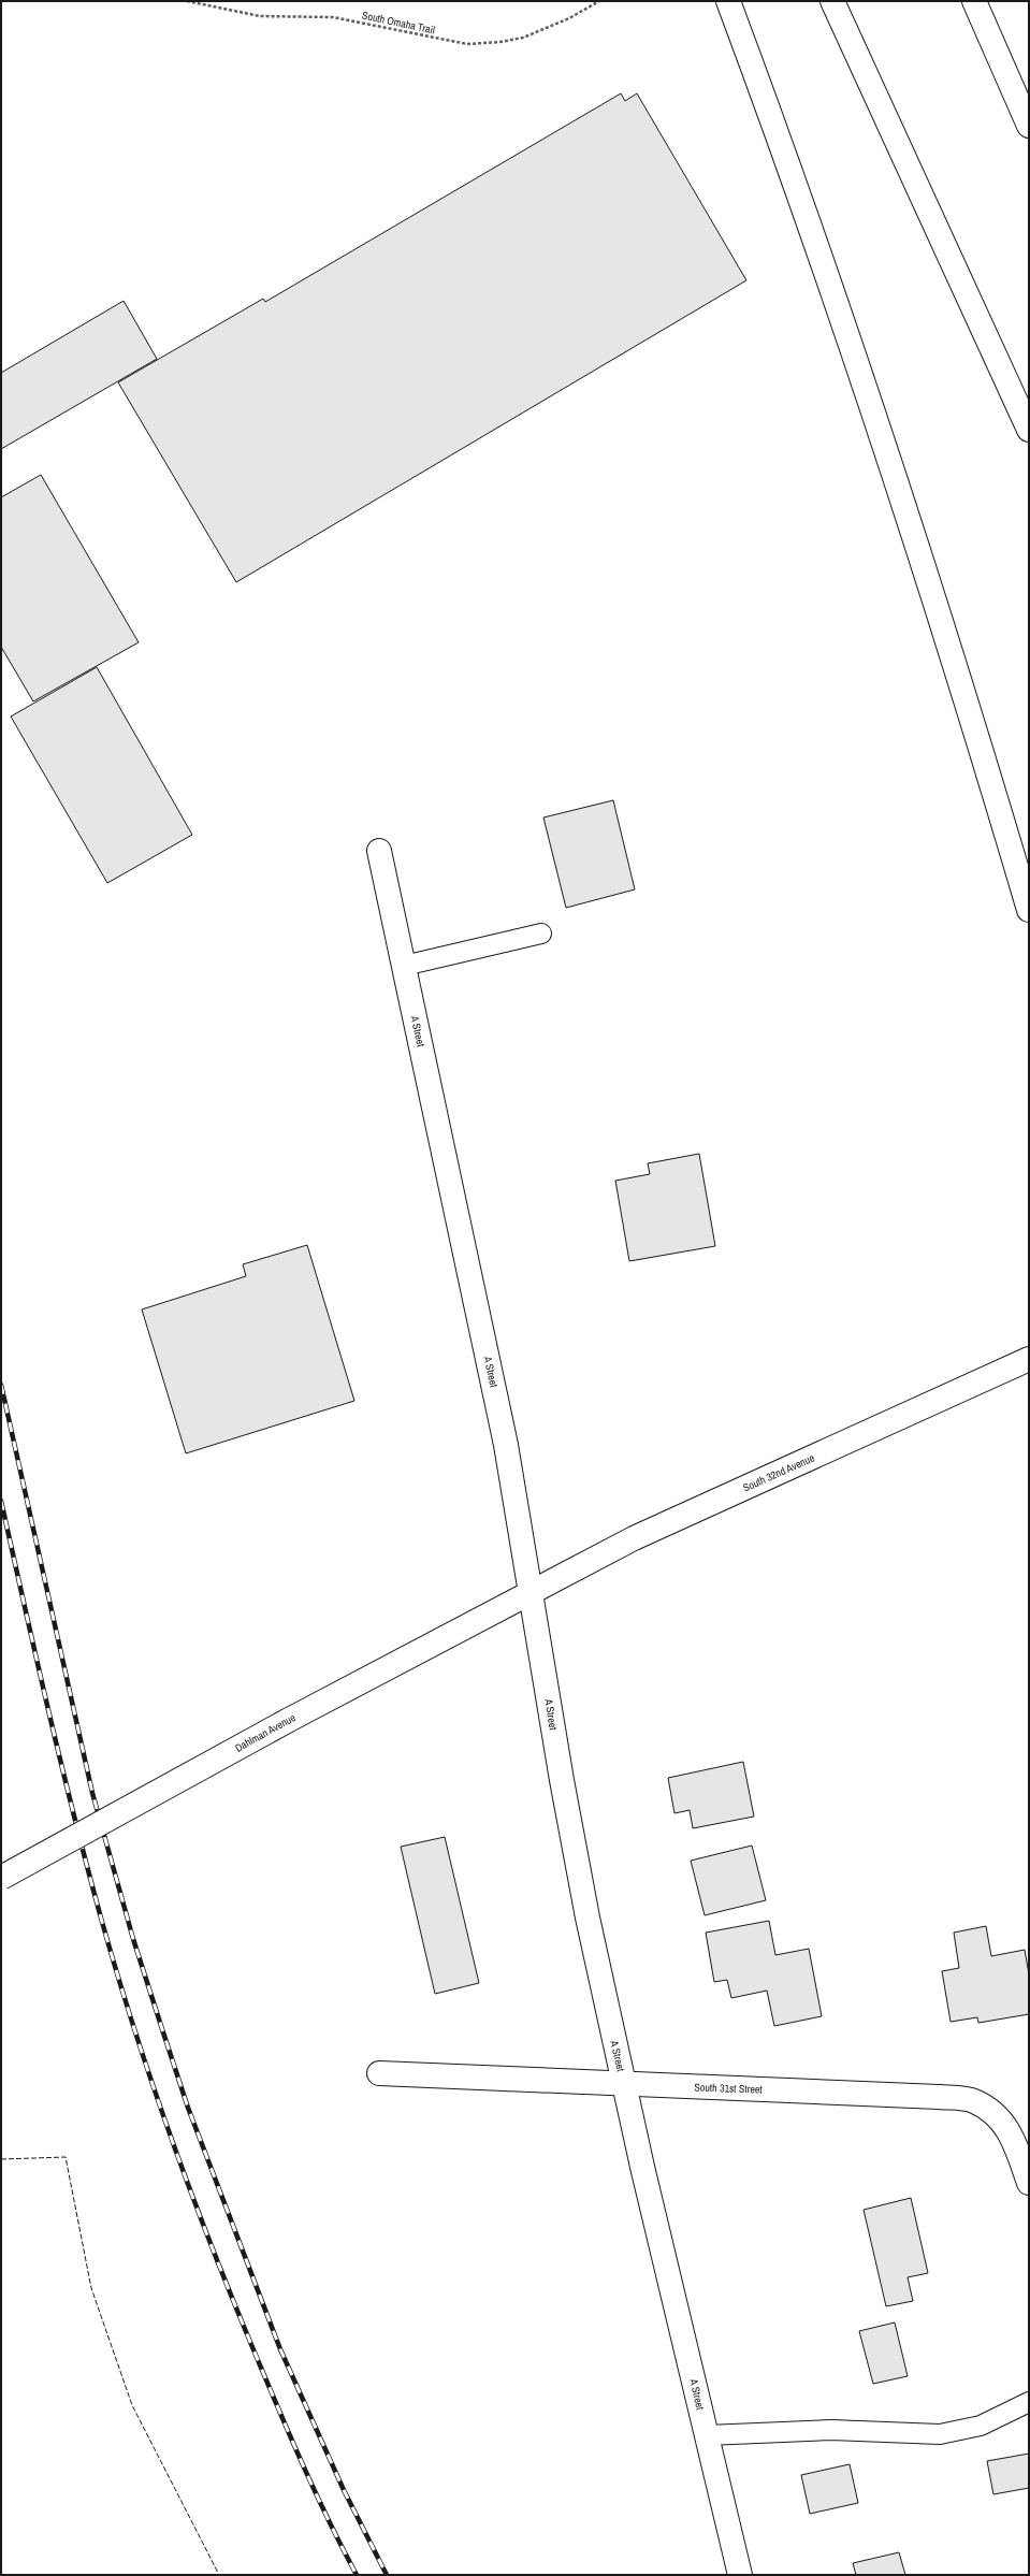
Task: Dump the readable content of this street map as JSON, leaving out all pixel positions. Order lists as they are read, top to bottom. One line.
{"streets":{"main road":["A Street","South 32nd Avenue","Dahlman Avenue","South 31st Street"],"path":["South Omaha Trail"]},"crossings":[["A Street","South 32nd Avenue"],["A Street","Dahlman Avenue"],["A Street","South 31st Street"],["South 32nd Avenue","Dahlman Avenue"]]}
